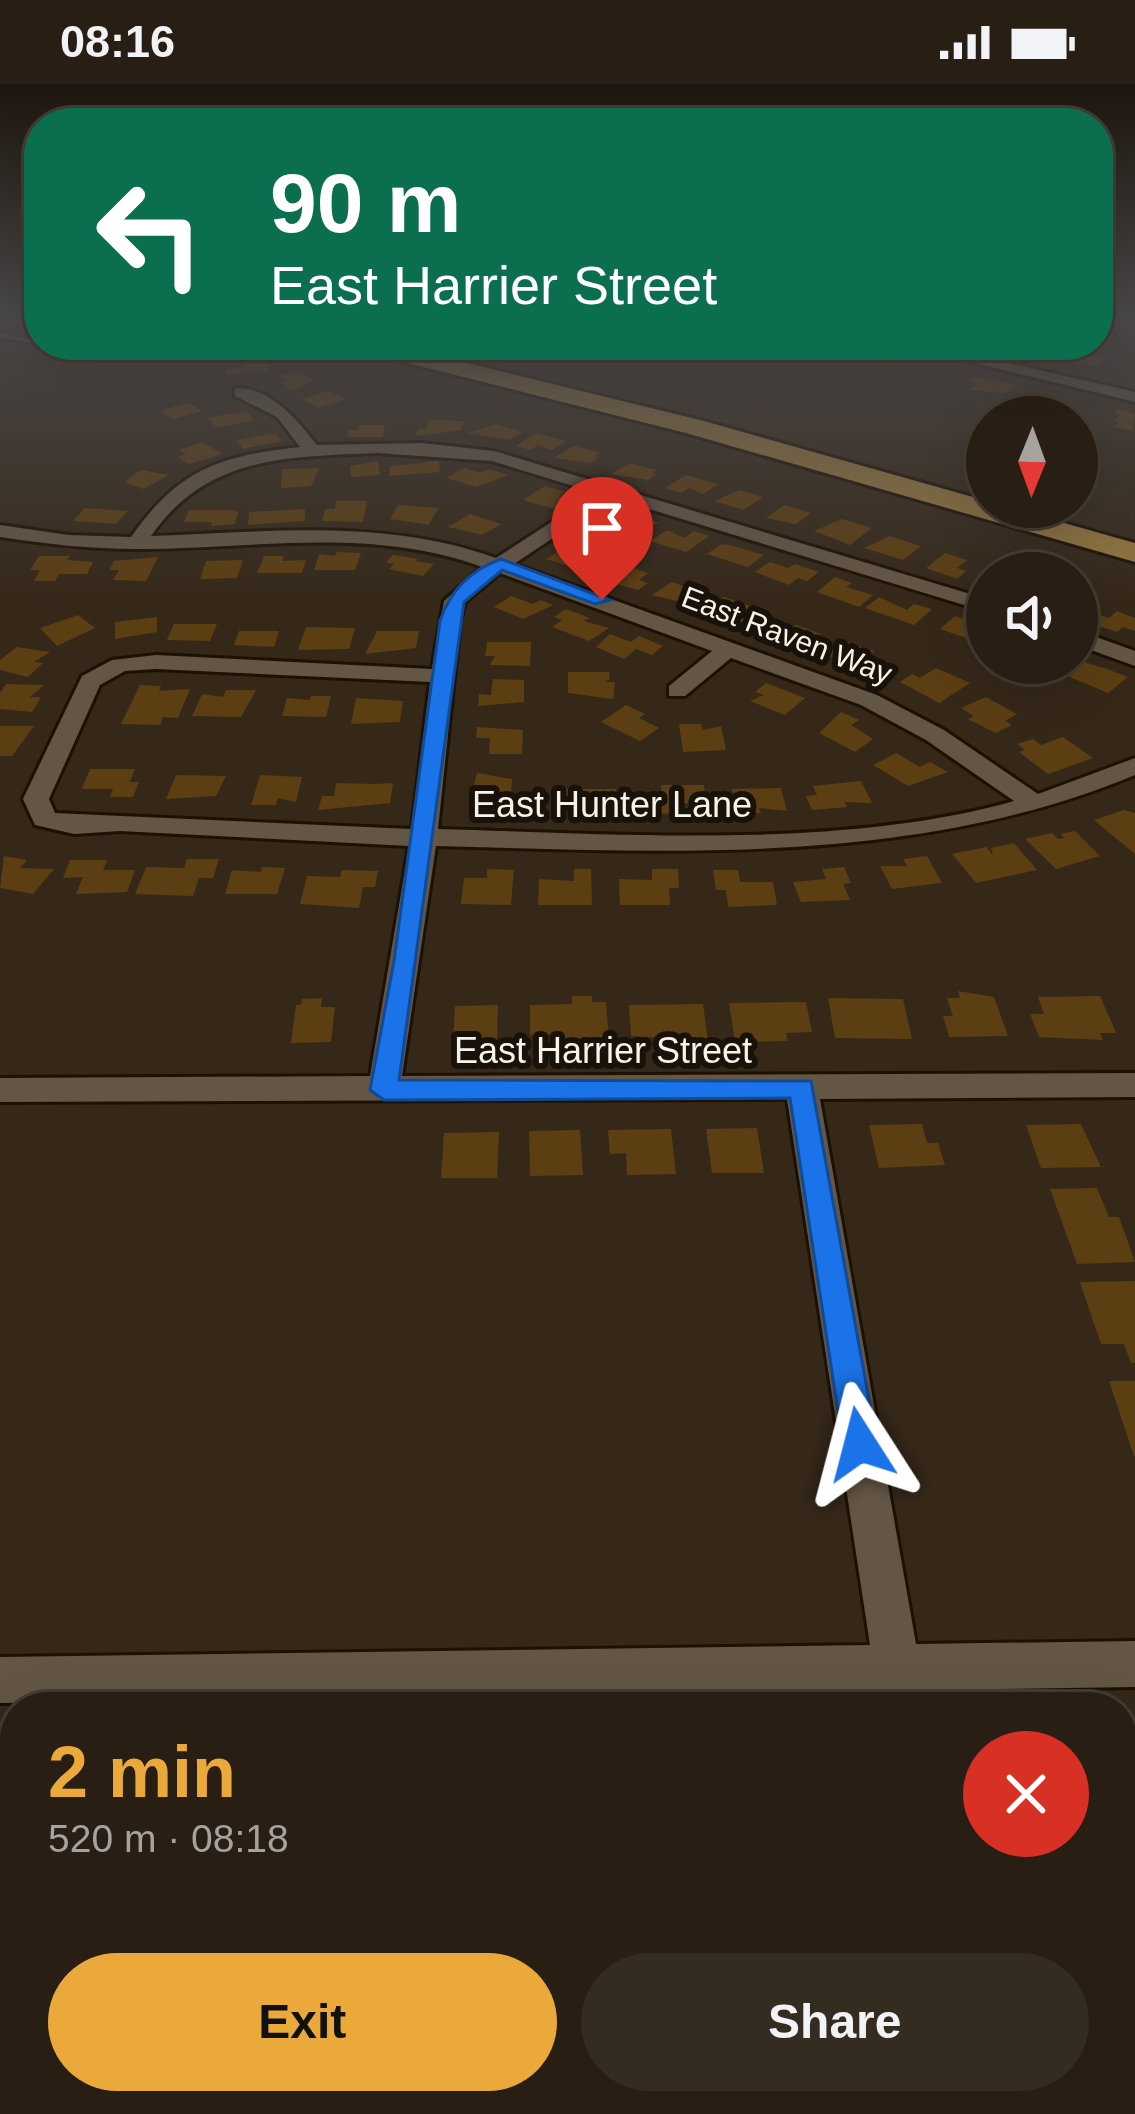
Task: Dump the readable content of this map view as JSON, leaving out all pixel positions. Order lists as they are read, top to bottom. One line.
{"streets":{"street":["East Raven Way","East Hunter Lane","East Harrier Street"]},"crossings":[["East Raven Way","East Hunter Lane"]],"north":"bottom","page":{"status":"08:16","turn":["90 m","East Harrier Street"],"heading":["2 min","520 m · 08:18"],"buttons":["Exit","Share"]}}
